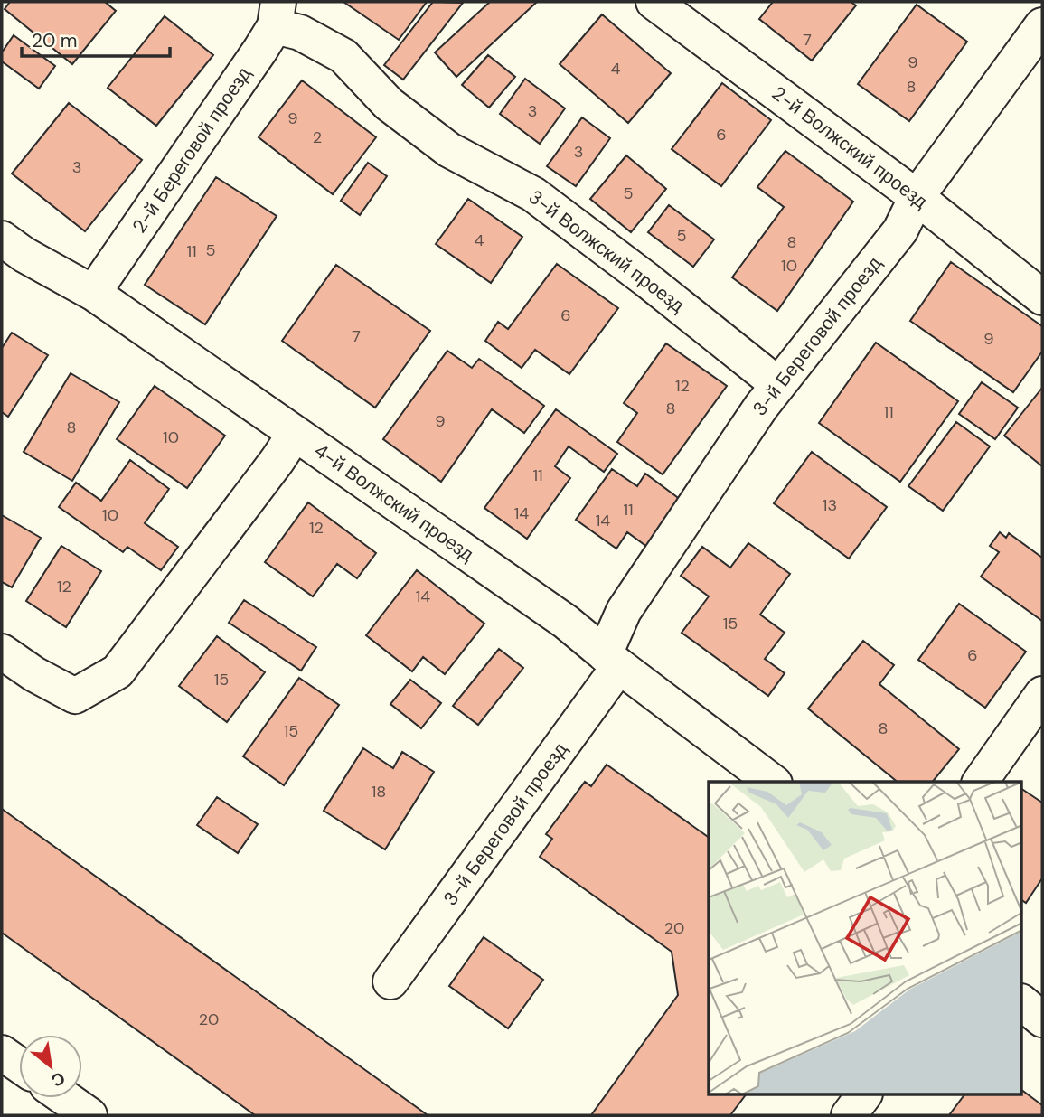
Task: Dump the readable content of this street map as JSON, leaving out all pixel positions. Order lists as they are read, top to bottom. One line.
{"streets":{"street":["2-й Волжский проезд","2-й Береговой проезд","3-й Волжский проезд","3-й Береговой проезд","4-й Волжский проезд"]},"crossings":[["2-й Волжский проезд","3-й Береговой проезд"],["2-й Береговой проезд","3-й Волжский проезд"],["2-й Береговой проезд","4-й Волжский проезд"],["3-й Волжский проезд","3-й Береговой проезд"],["3-й Береговой проезд","4-й Волжский проезд"]],"house_numbers":["7","9","4","8","3","9","6","2","3","3","5","5","4","8","5","11","10","6","7","9","12","8","11","9","8","10","11","13","11","14","10","14","12","12","14","15","6","15","8","15","18","20","20"],"scale_bar":"20 m","north":"bottom right"}
